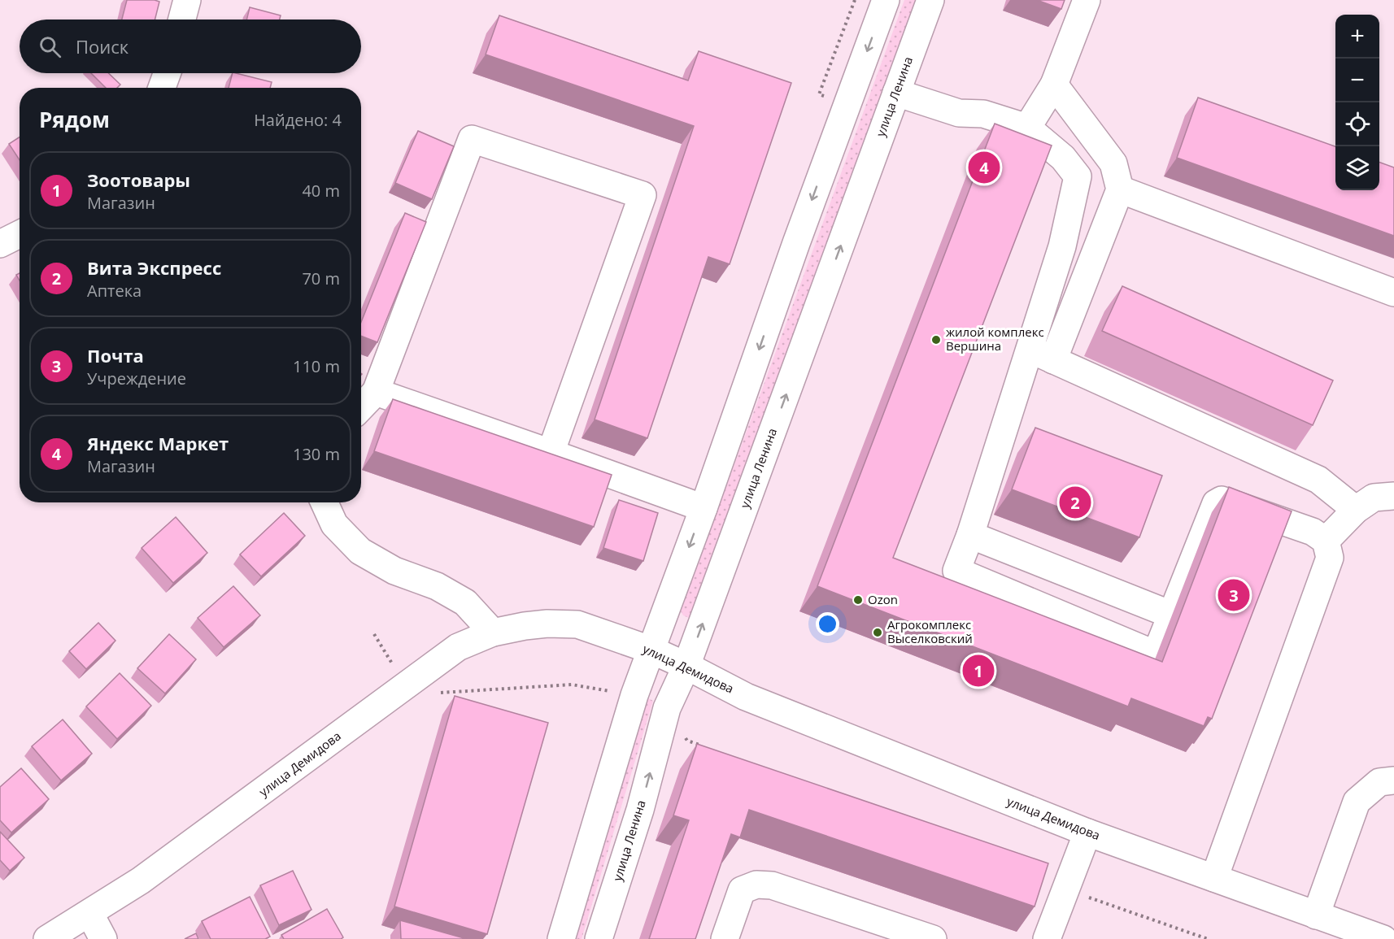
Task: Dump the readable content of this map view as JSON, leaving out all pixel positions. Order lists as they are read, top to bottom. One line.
{"streets":{"street":["улица Ленина","улица Демидова"]},"crossings":[["улица Ленина","улица Демидова"]],"places":["жилой комплекс Вершина","Ozon","Агрокомплекс Выселковский"],"page":{"map_buttons":["+","−"],"search":"Поиск","heading":["Рядом","Найдено: 4"],"pins":["4","2","3","1"],"list":[{"mark":"1","name":"Зоотовары","note":"Магазин","value":"40 m"},{"mark":"2","name":"Вита Экспресс","note":"Аптека","value":"70 m"},{"mark":"3","name":"Почта","note":"Учреждение","value":"110 m"},{"mark":"4","name":"Яндекс Маркет","note":"Магазин","value":"130 m"}]}}
